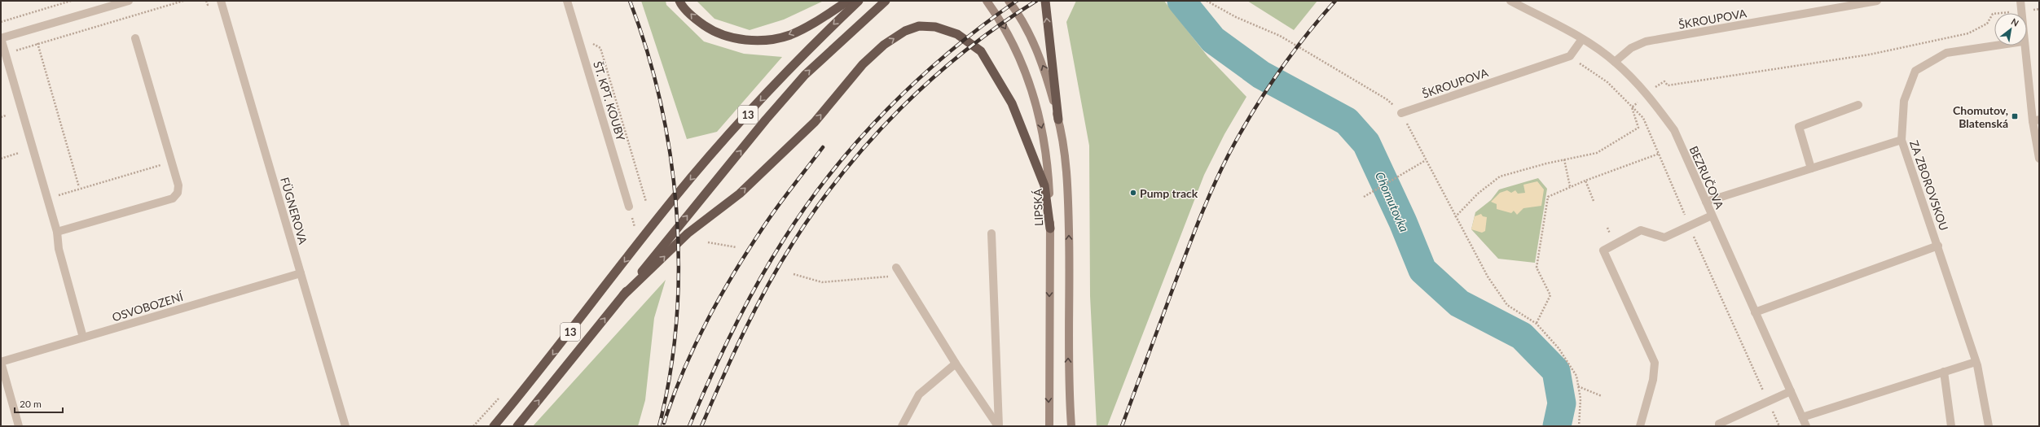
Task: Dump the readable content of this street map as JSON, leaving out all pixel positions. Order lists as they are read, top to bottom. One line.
{"streets":{"highway":["13"],"main road":["LIPSKÁ"],"street":["ŠKROUPOVA","ŠT. KPT. KOUBY","BEZRUČOVA","ZA ZBOROVSKOU","FÜGNEROVA","OSVOBOZENÍ"]},"crossings":[["ŠKROUPOVA","BEZRUČOVA"],["BEZRUČOVA","ZA ZBOROVSKOU"],["FÜGNEROVA","OSVOBOZENÍ"]],"water":["Chomutovka"],"places":{"transit":["Chomutov, Blatenská"],"other":["Pump track"]},"scale_bar":"20 m","north":"top right"}
